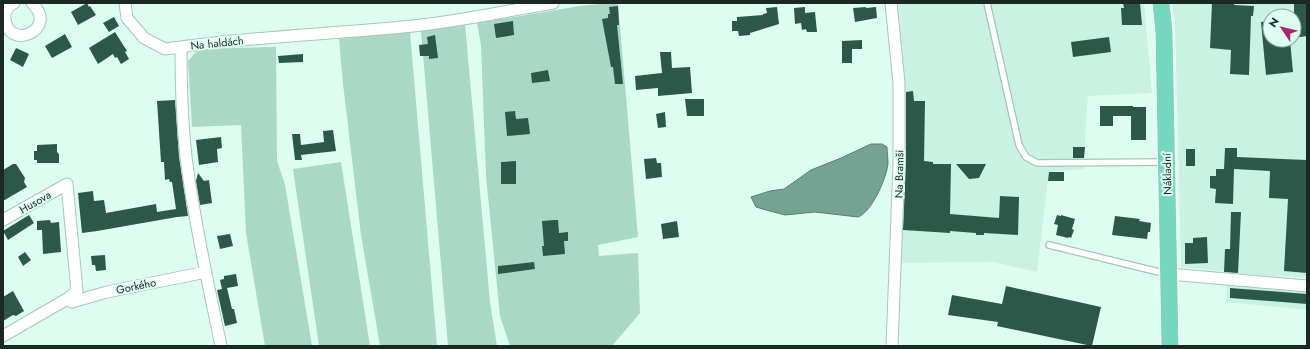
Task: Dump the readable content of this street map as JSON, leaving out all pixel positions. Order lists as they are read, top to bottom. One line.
{"streets":{"main road":["Nákladní"],"street":["Na haldách","Na Bramši","Husova","Gorkého"]},"crossings":[["Na haldách","Gorkého"],["Husova","Gorkého"]],"north":"top left"}
